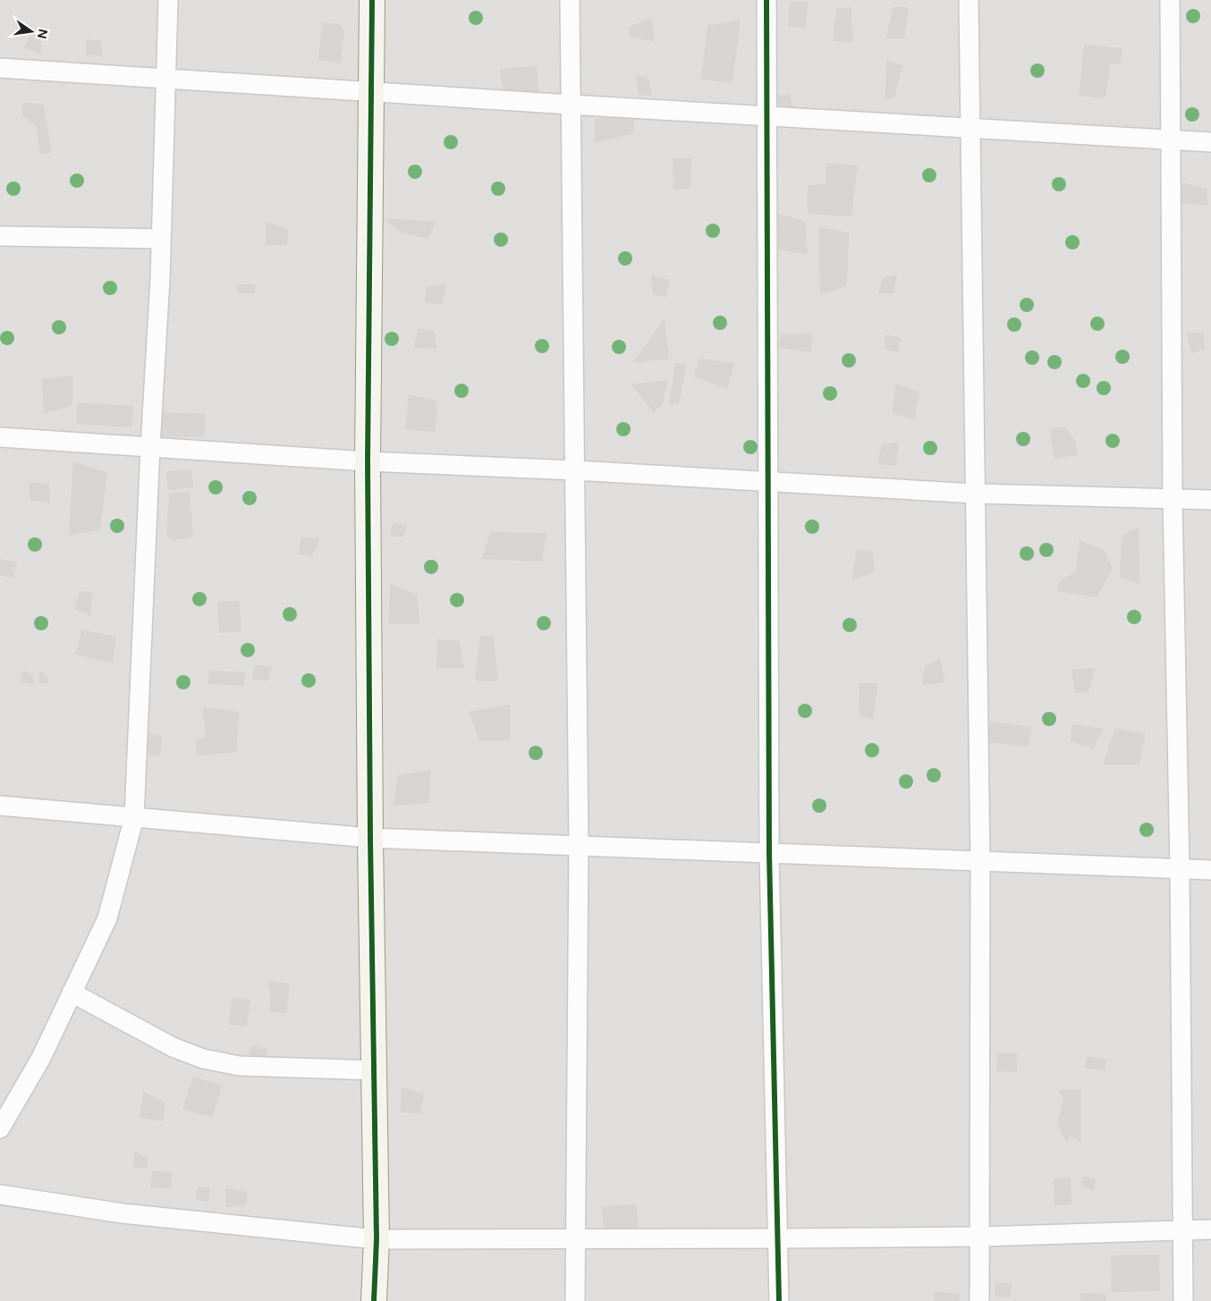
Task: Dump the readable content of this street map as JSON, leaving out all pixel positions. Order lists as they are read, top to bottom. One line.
{"north":"right"}
